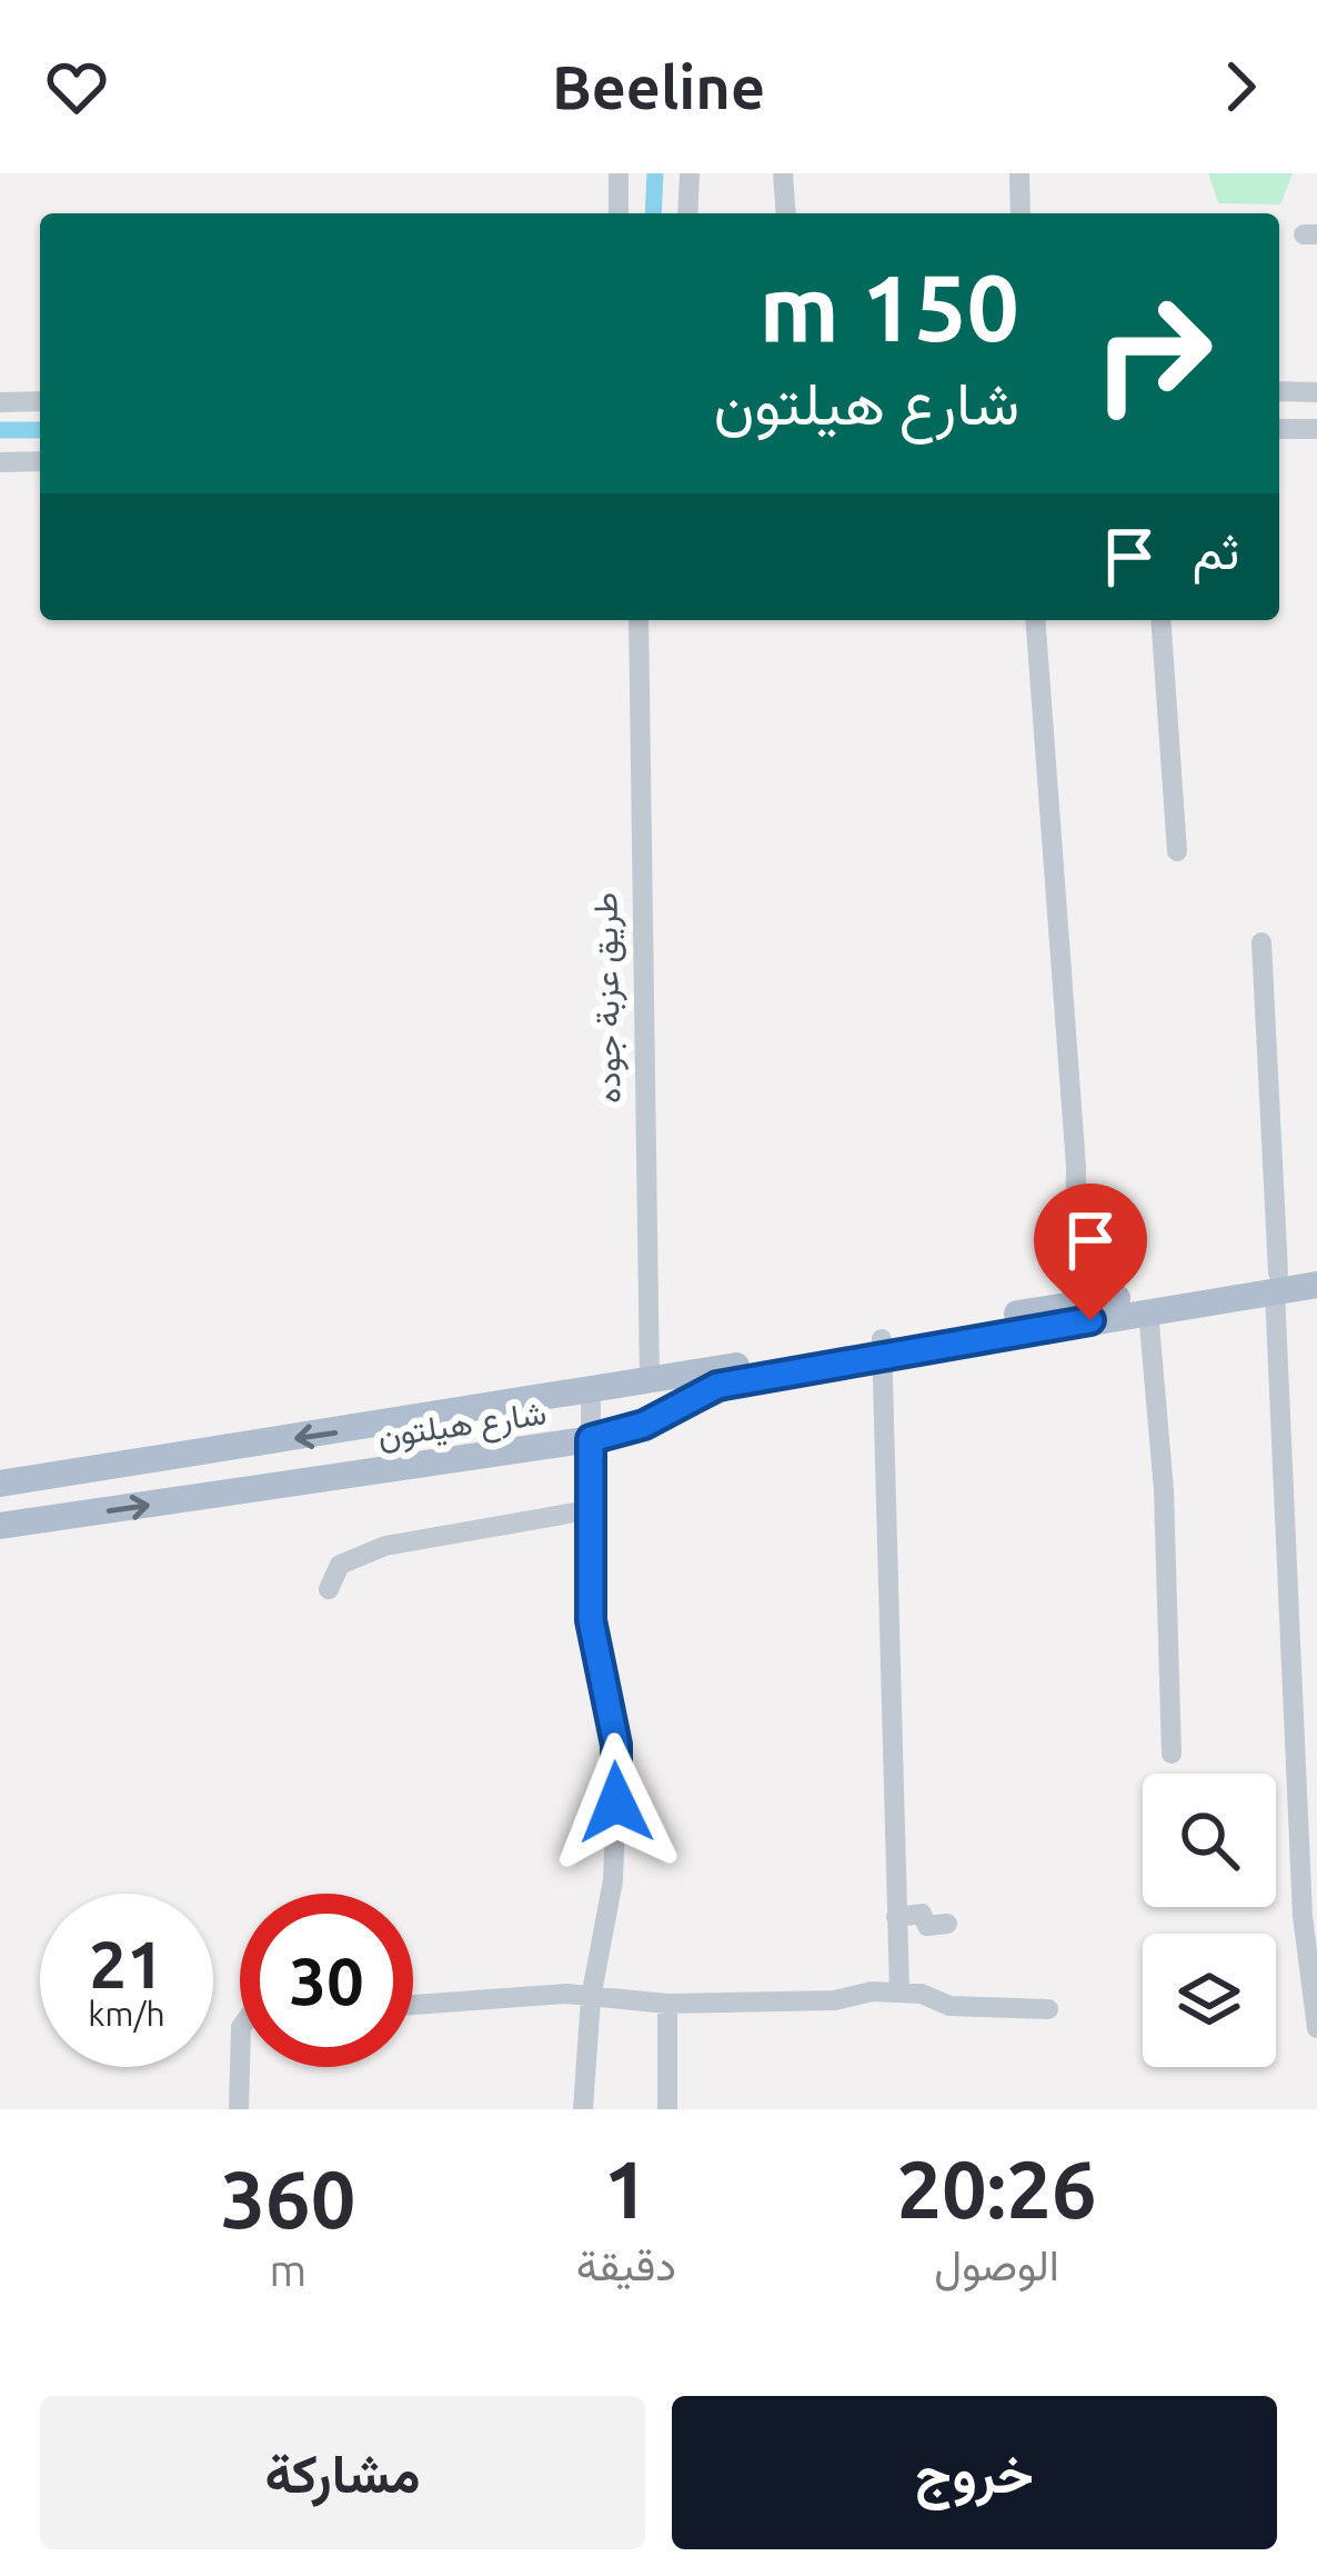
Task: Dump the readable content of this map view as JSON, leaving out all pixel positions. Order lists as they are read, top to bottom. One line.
{"streets":{"main road":["شارع هيلتون"],"street":["طريق عزبة جوده"]},"crossings":[["طريق عزبة جوده","شارع هيلتون"]],"page":{"header":"Beeline","turn":["150 m","شارع هيلتون"],"then":"ثم","speed":"21 km/h","limit":"30","eta":["20:26","الوصول","1","دقيقة","360","m"],"buttons":["خروج","مشاركة"]}}
